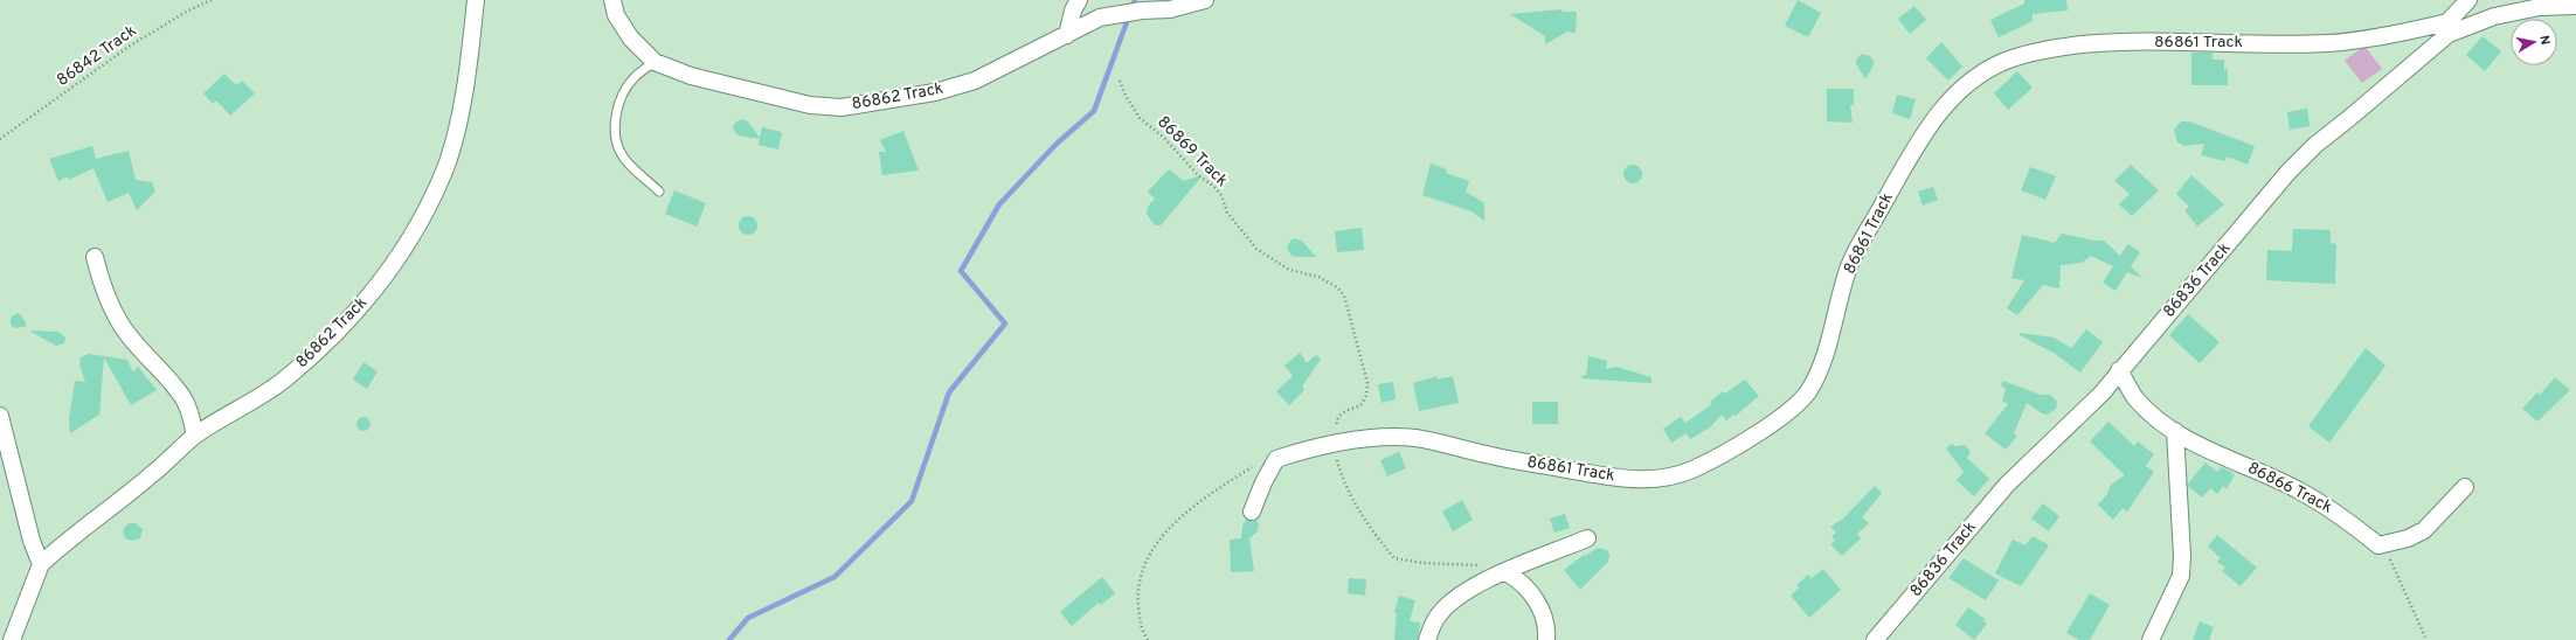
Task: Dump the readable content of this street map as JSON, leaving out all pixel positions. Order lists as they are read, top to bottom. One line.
{"streets":{"street":["86861 Track","86862 Track","86836 Track","86866 Track"],"path":["86842 Track","86869 Track"]},"crossings":[["86861 Track","86869 Track"],["86861 Track","86836 Track"],["86836 Track","86866 Track"]],"north":"right"}
